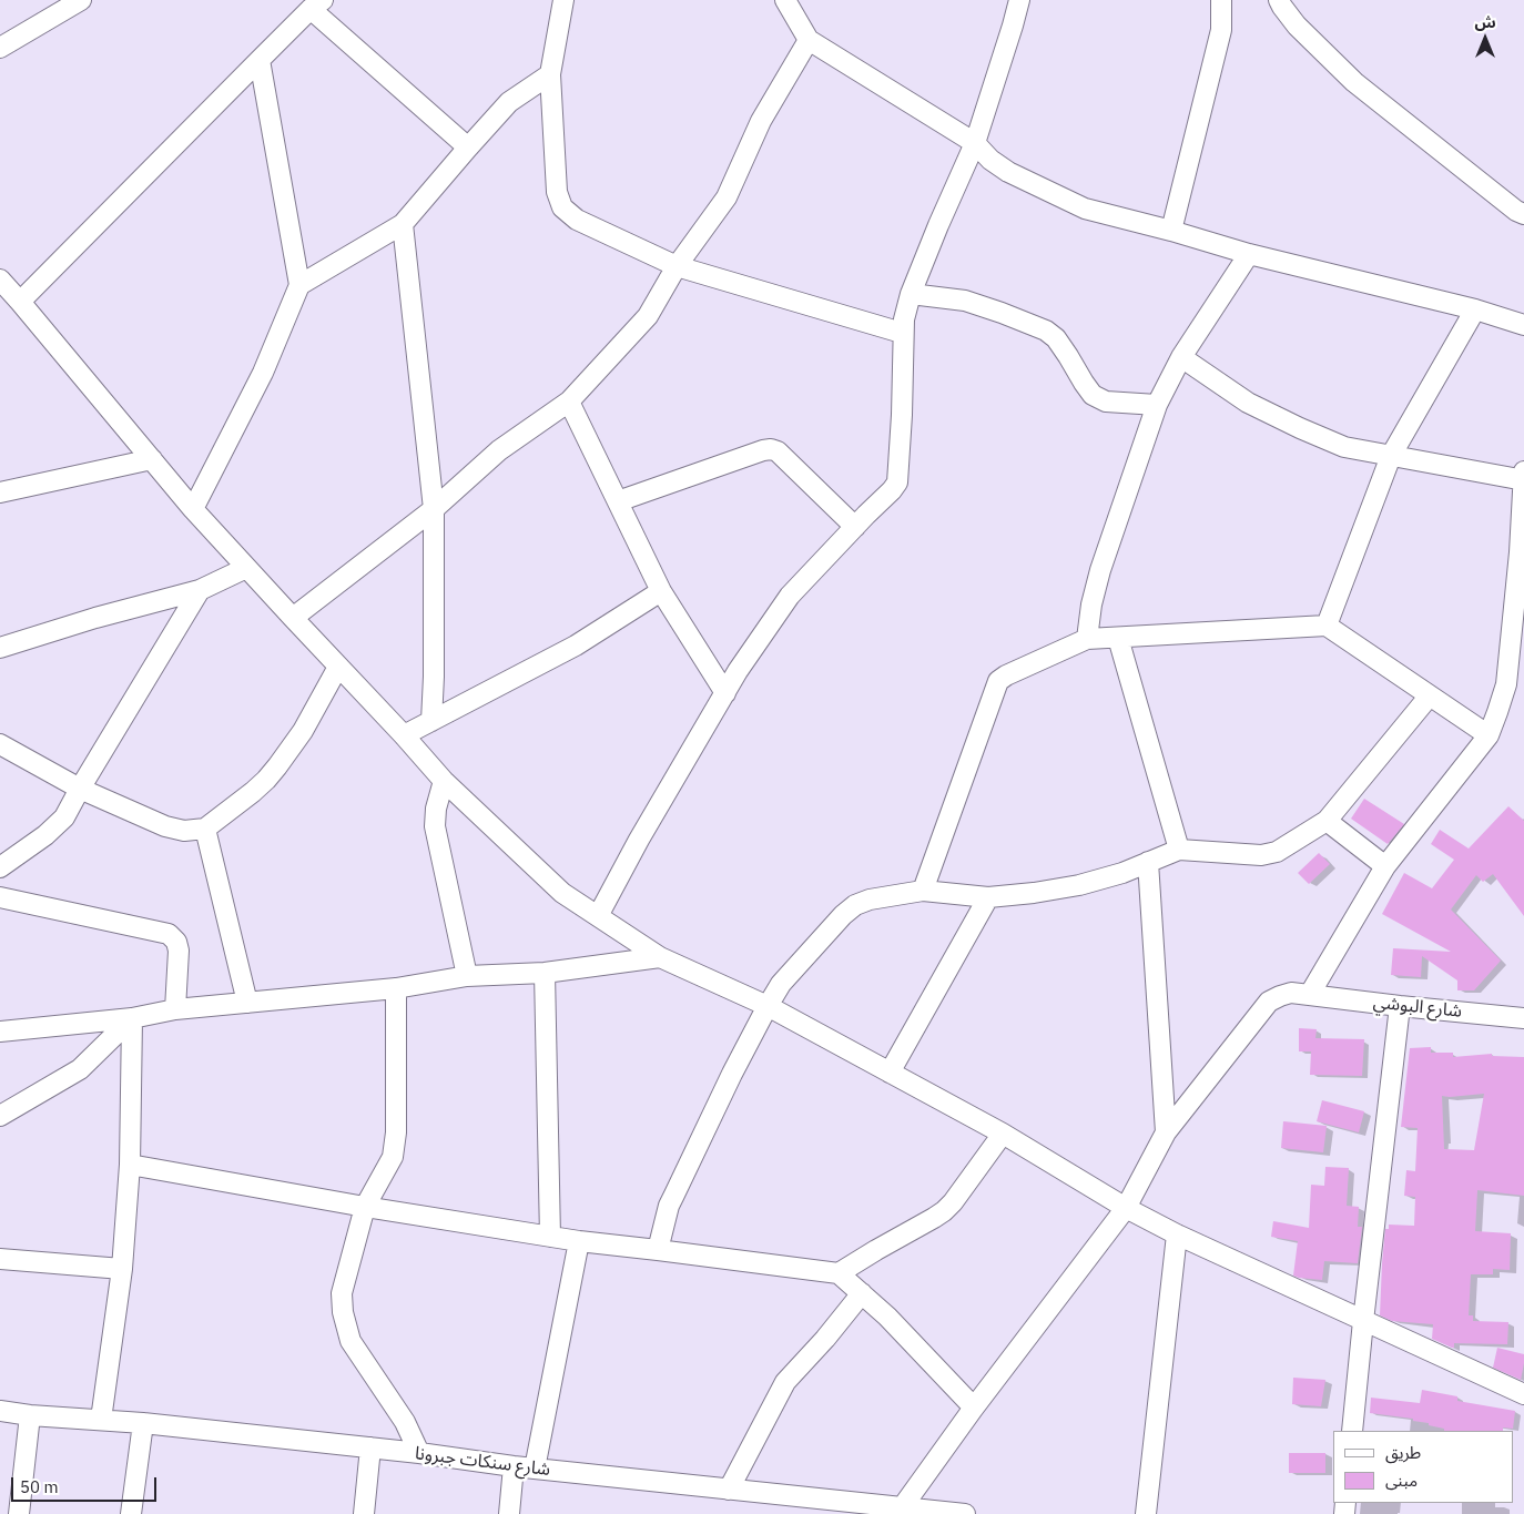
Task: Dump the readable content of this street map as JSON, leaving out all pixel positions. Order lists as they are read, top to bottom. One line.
{"streets":{"street":["شارع البوشي","شارع سنكات جبرونا"]},"crossings":[["شارع البوشي","شارع سنكات جبرونا"]],"legend":["طريق","مبنى"],"scale_bar":"50 m","north":"top"}
